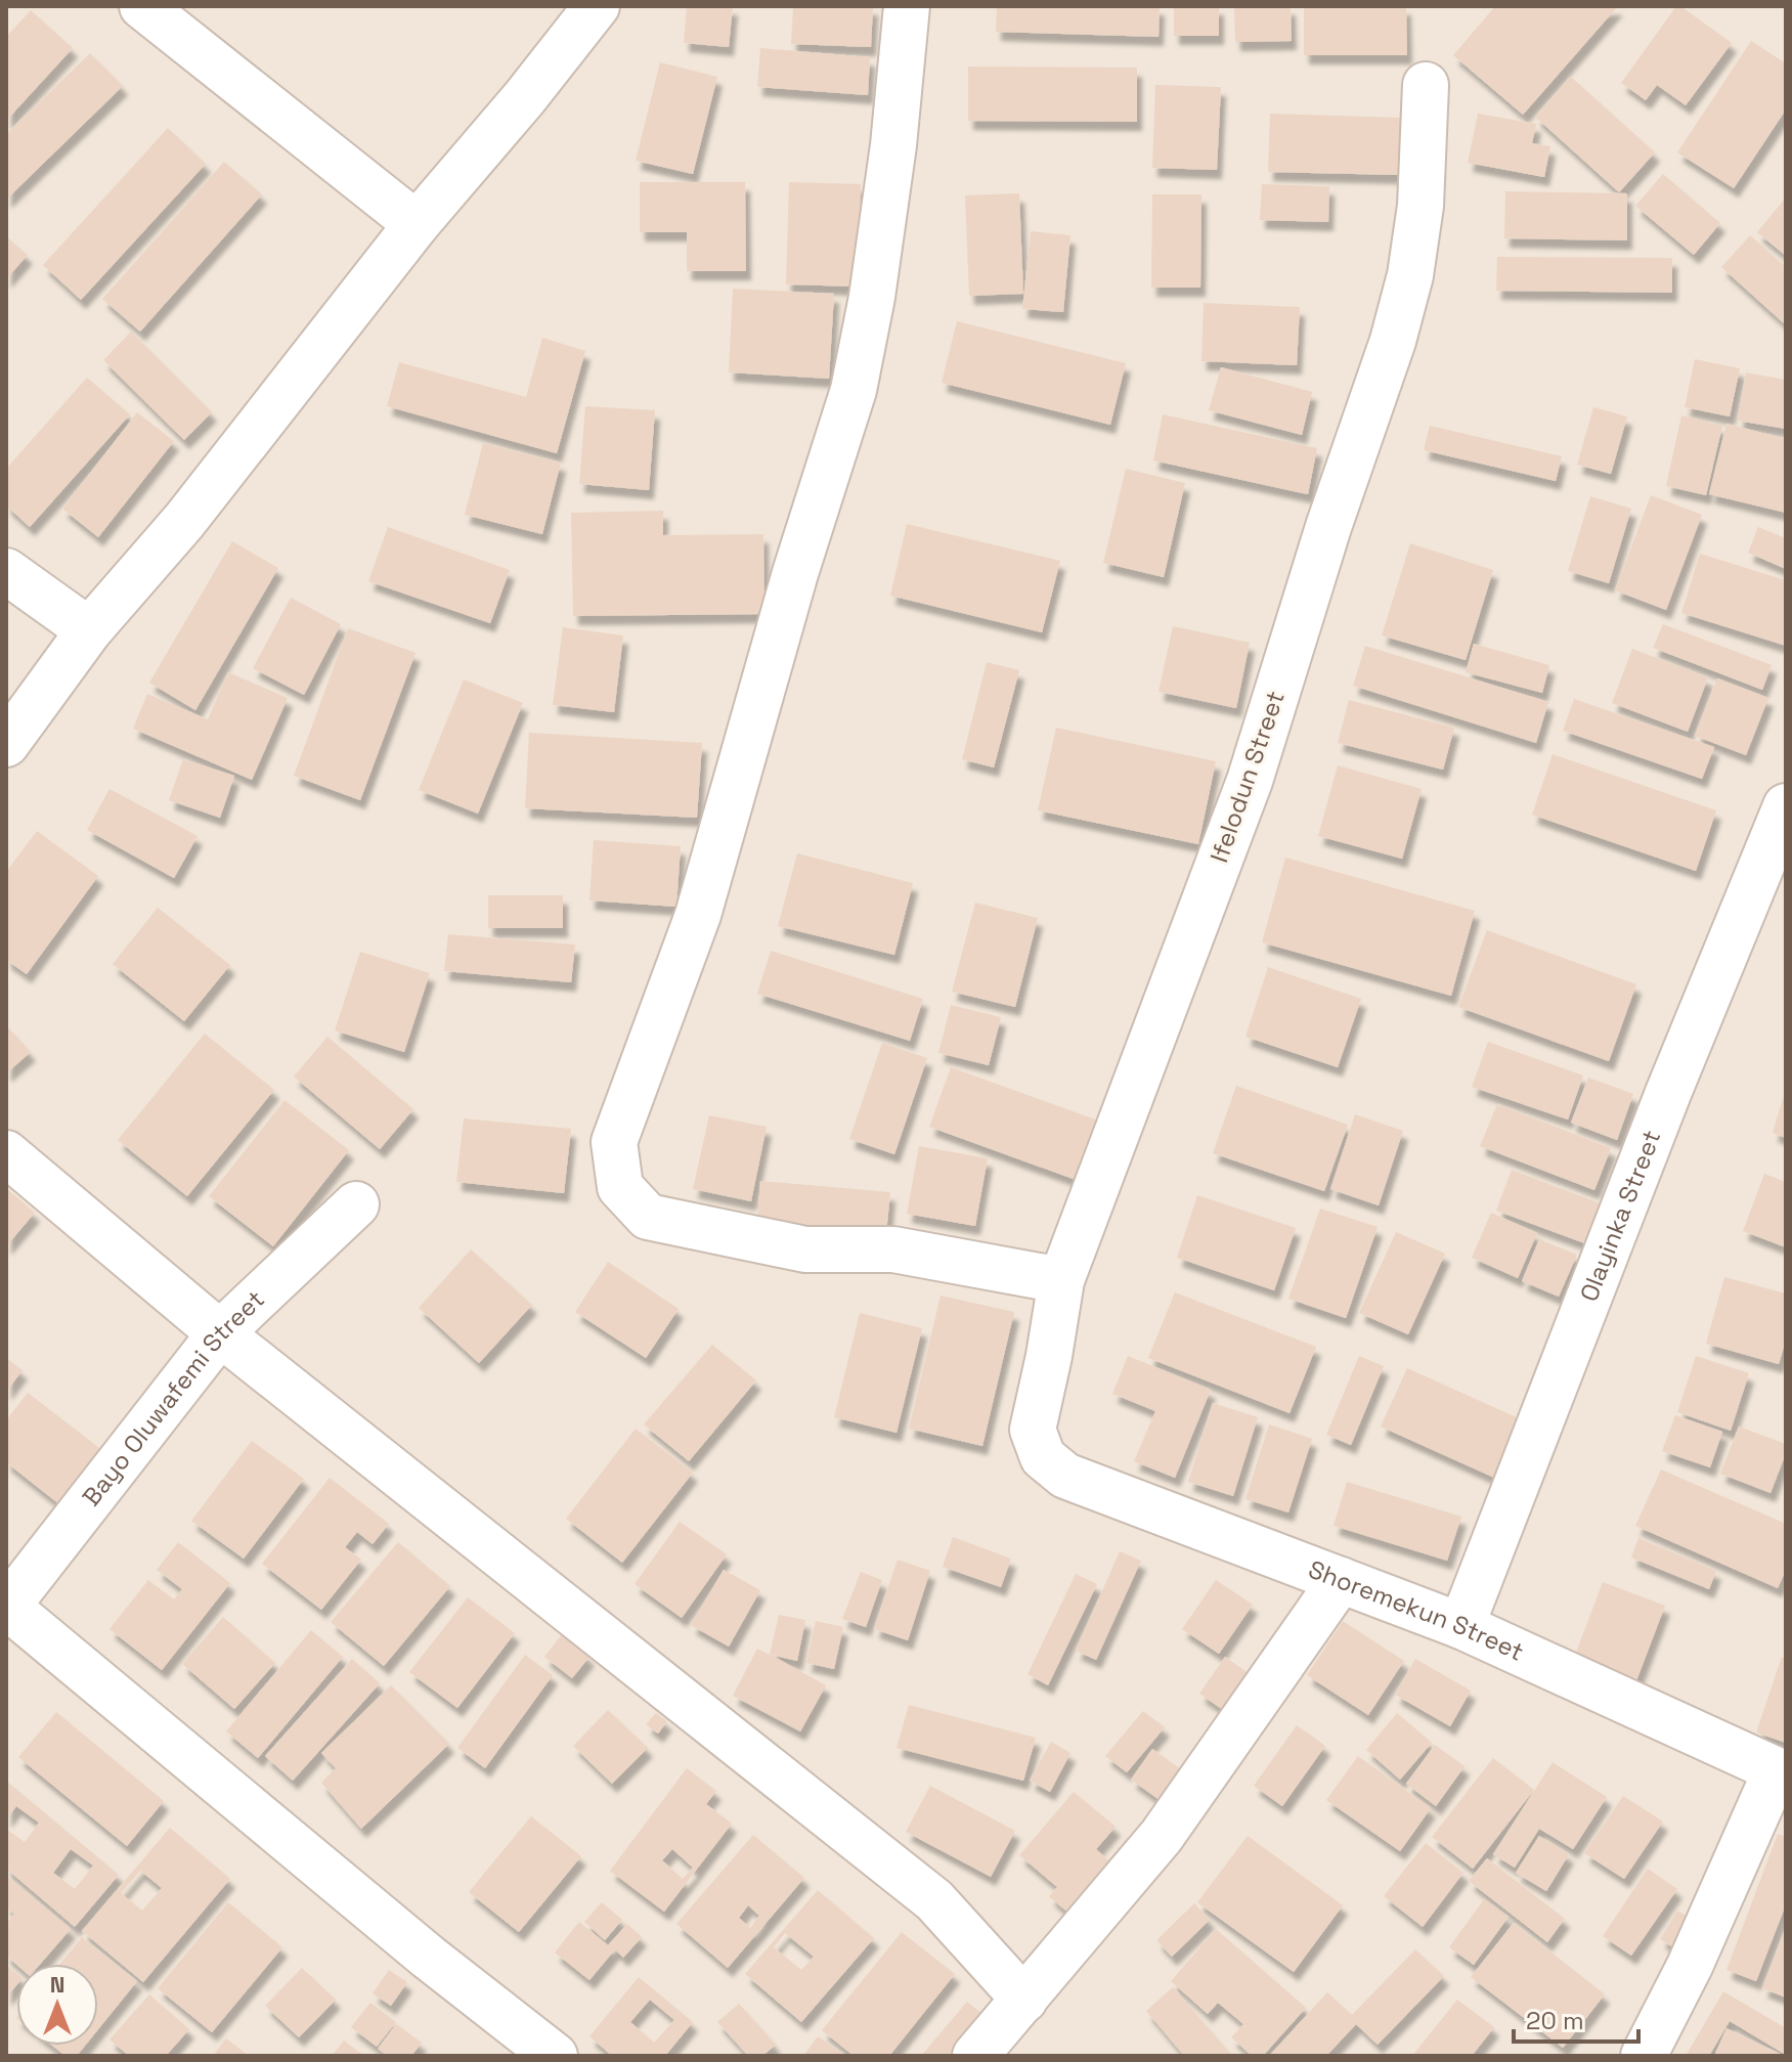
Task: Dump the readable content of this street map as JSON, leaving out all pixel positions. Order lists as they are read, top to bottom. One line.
{"streets":{"street":["Ifelodun Street","Olayinka Street","Bayo Oluwafemi Street","Shoremekun Street"]},"crossings":[["Ifelodun Street","Shoremekun Street"],["Olayinka Street","Shoremekun Street"]],"scale_bar":"20 m","north":"top"}
